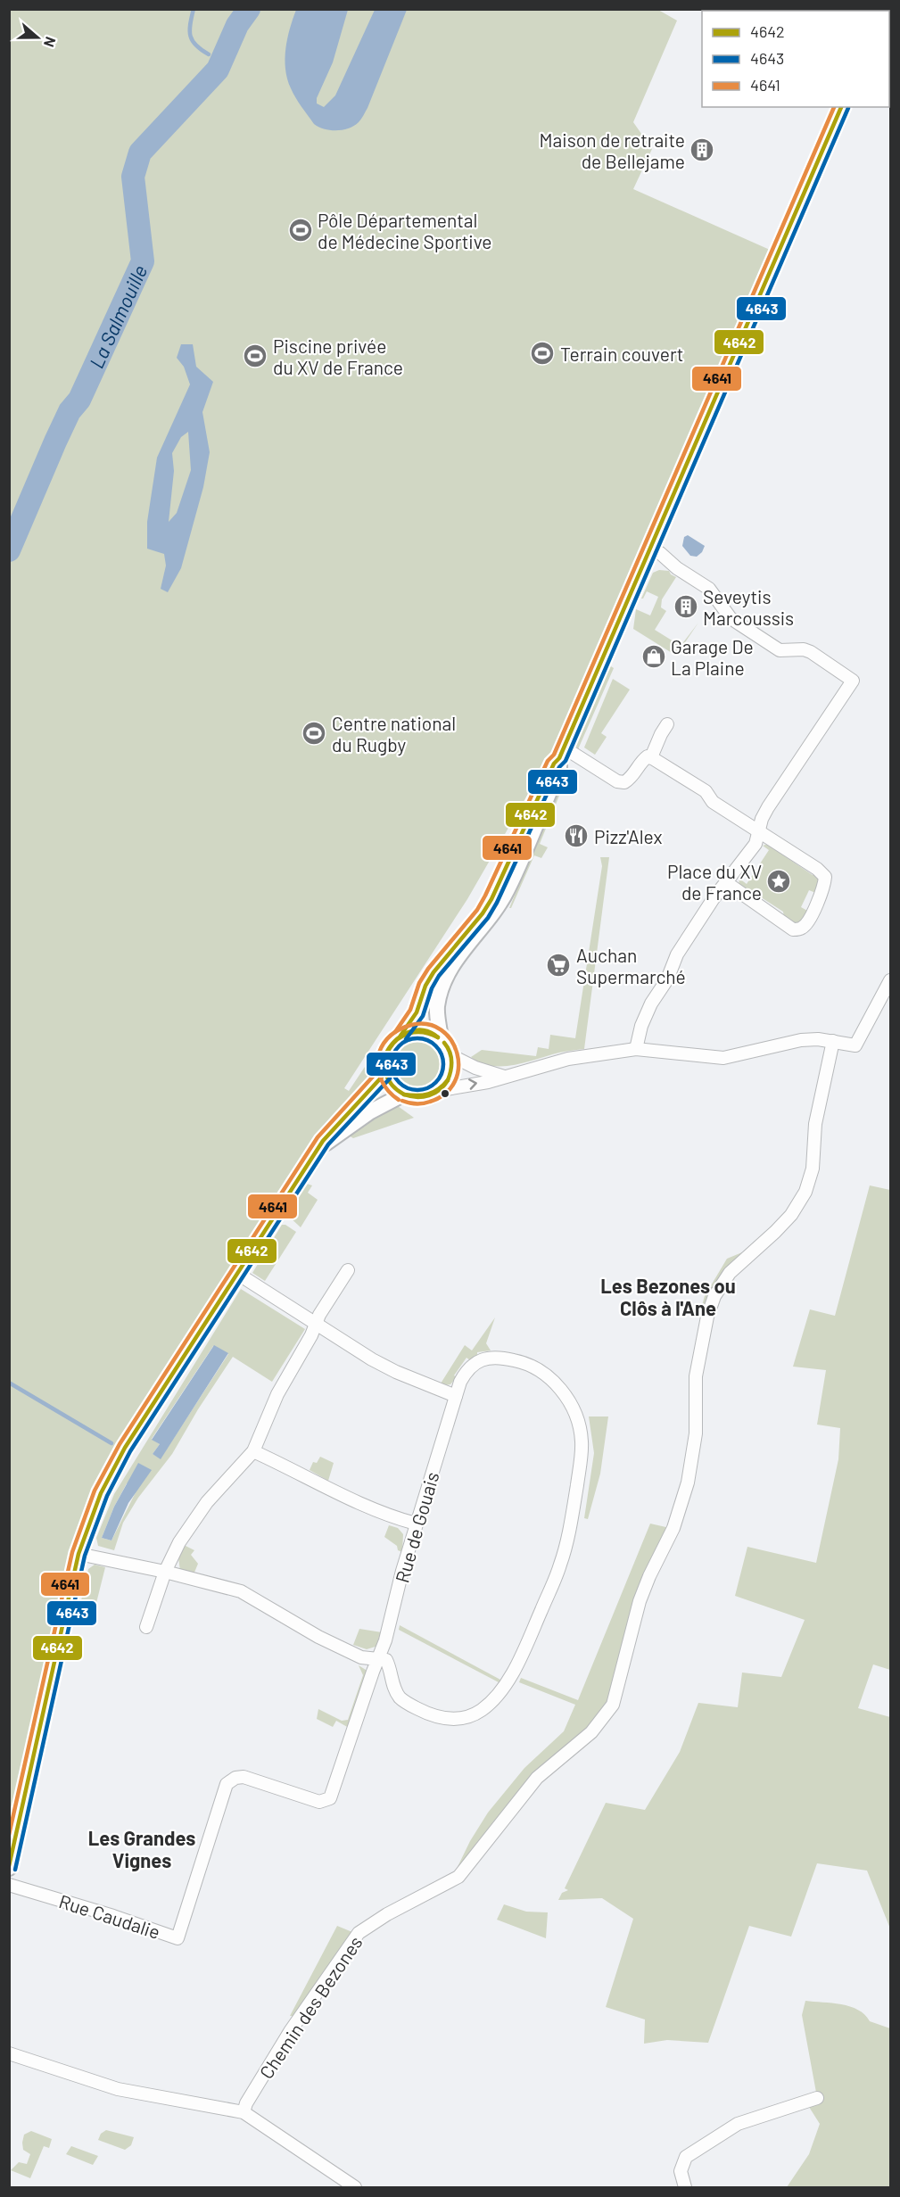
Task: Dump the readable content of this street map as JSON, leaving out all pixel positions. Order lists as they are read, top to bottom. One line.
{"streets":{"street":["Rue de Gouais","Rue Caudalie","Chemin des Bezones"]},"crossings":[["Rue de Gouais","Rue Caudalie"]],"districts":["Les Bezones ou Clôs à l'Ane","Les Grandes Vignes"],"water":["La Salmouille"],"places":{"building":["Maison de retraite de Bellejame","Seveytis Marcoussis"],"sports":["Pôle Départemental de Médecine Sportive","Terrain couvert","Piscine privée du XV de France","Centre national du Rugby"],"shop":["Garage De La Plaine"],"restaurant":["Pizz'Alex"],"place":["Place du XV de France"],"supermarket":["Auchan Supermarché"]},"lines":["transit line 4642","transit line 4641","transit line 4643"],"legend":["4642","4643","4641"],"north":"right"}
